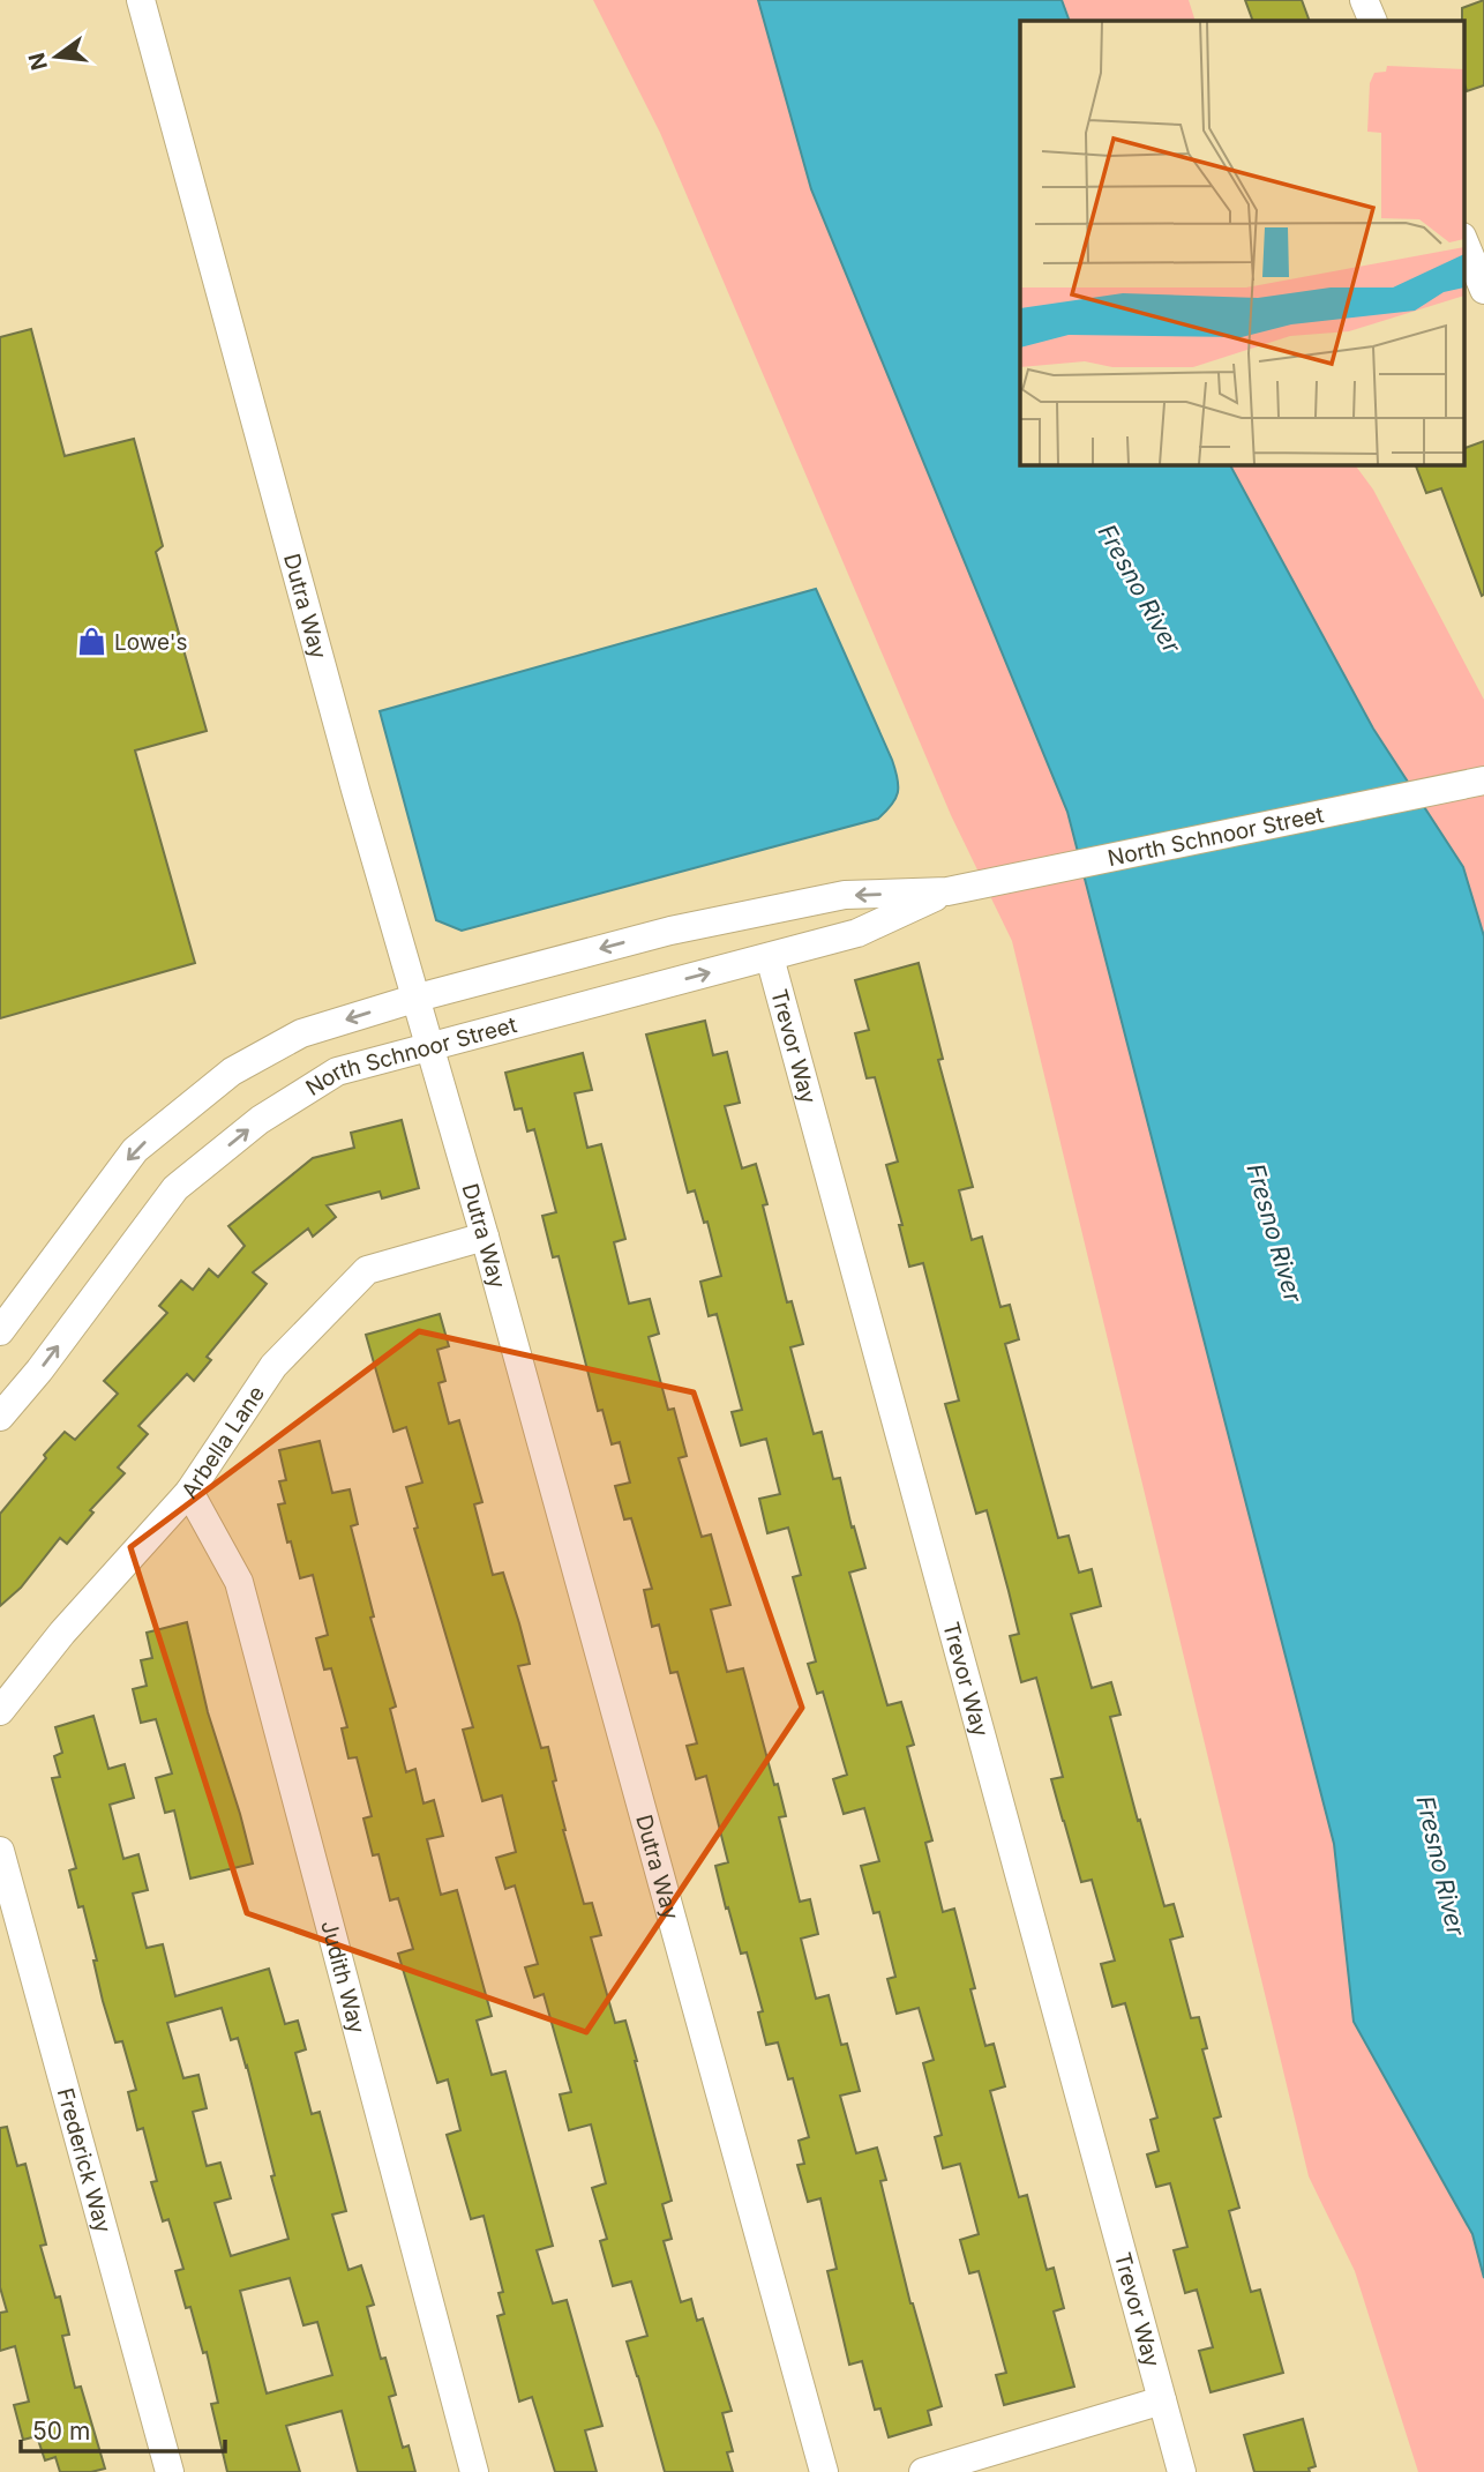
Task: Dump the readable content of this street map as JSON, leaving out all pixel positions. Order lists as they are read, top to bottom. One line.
{"streets":{"street":["Dutra Way","North Schnoor Street","Trevor Way","Arbella Lane","Judith Way","Frederick Way"]},"crossings":[["Dutra Way","North Schnoor Street"],["Dutra Way","Arbella Lane"],["North Schnoor Street","Trevor Way"],["Arbella Lane","Judith Way"]],"water":["Fresno River"],"places":{"shop":["Lowe's"]},"scale_bar":"50 m","north":"left"}
